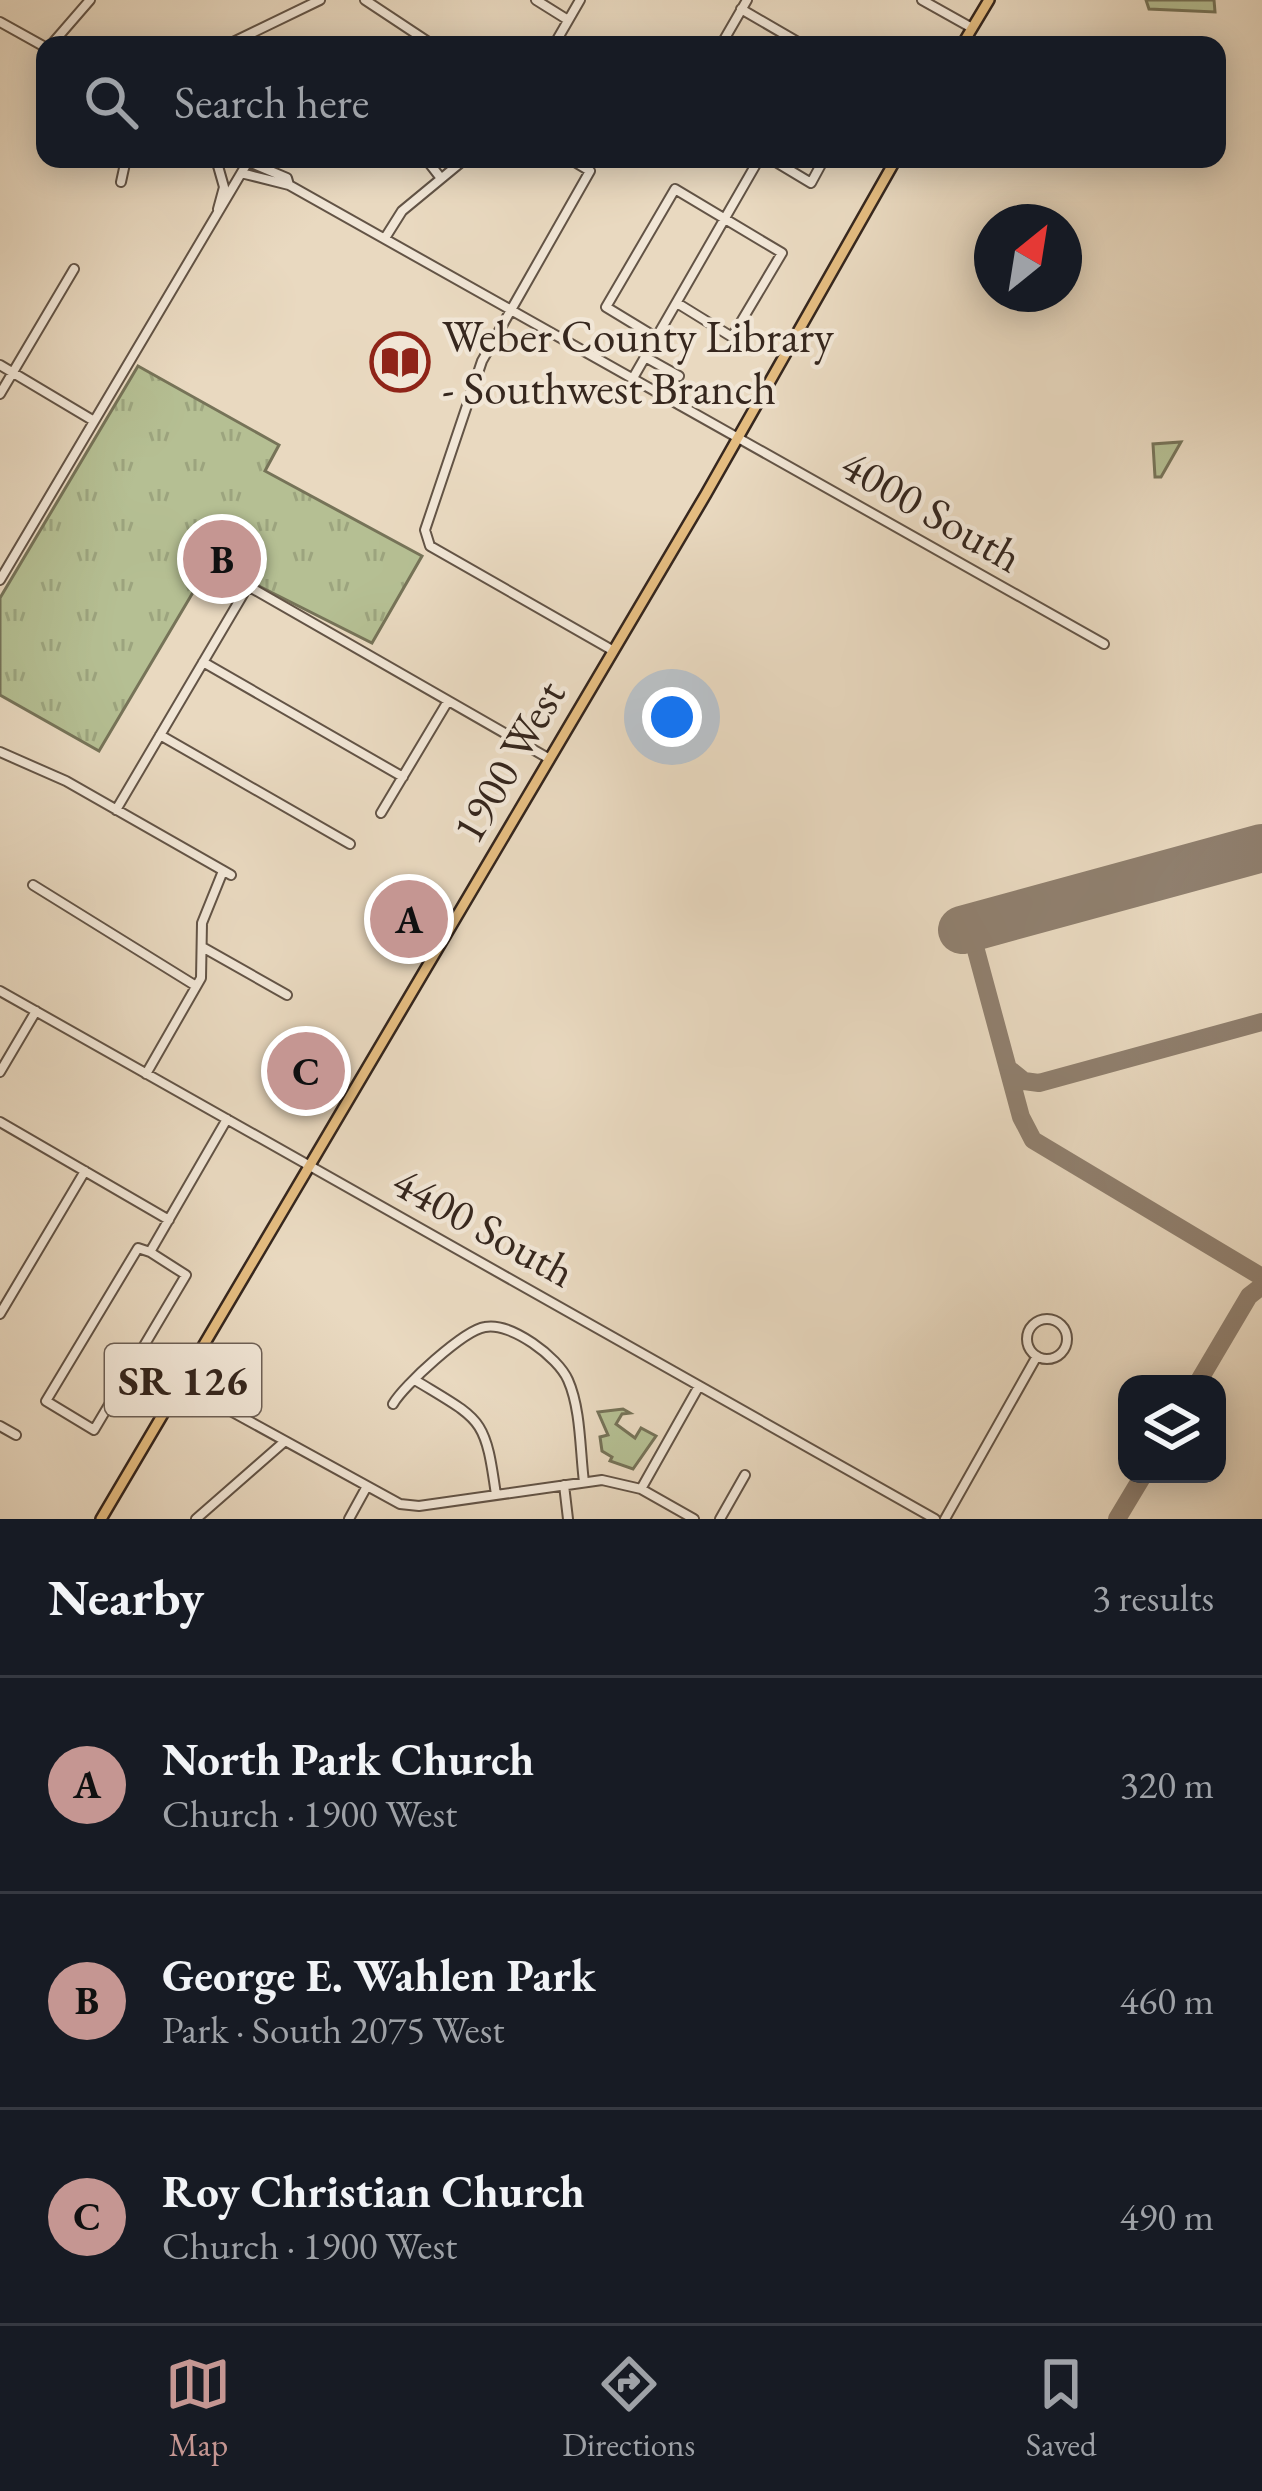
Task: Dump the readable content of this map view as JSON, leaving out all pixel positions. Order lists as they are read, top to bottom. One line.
{"streets":{"main road":["1900 West","SR 126"],"street":["4000 South","4400 South"]},"crossings":[["4000 South","1900 West"],["1900 West","4400 South"]],"places":{"library":["Weber County Library - Southwest Branch"]},"north":"top right","page":{"search":"Search here","pins":["B","A","C"],"heading":["Nearby","3 results"],"list":[{"mark":"A","name":"North Park Church","note":"Church · 1900 West","value":"320 m"},{"mark":"B","name":"George E. Wahlen Park","note":"Park · South 2075 West","value":"460 m"},{"mark":"C","name":"Roy Christian Church","note":"Church · 1900 West","value":"490 m"}],"nav":["Map","Directions","Saved"]}}
